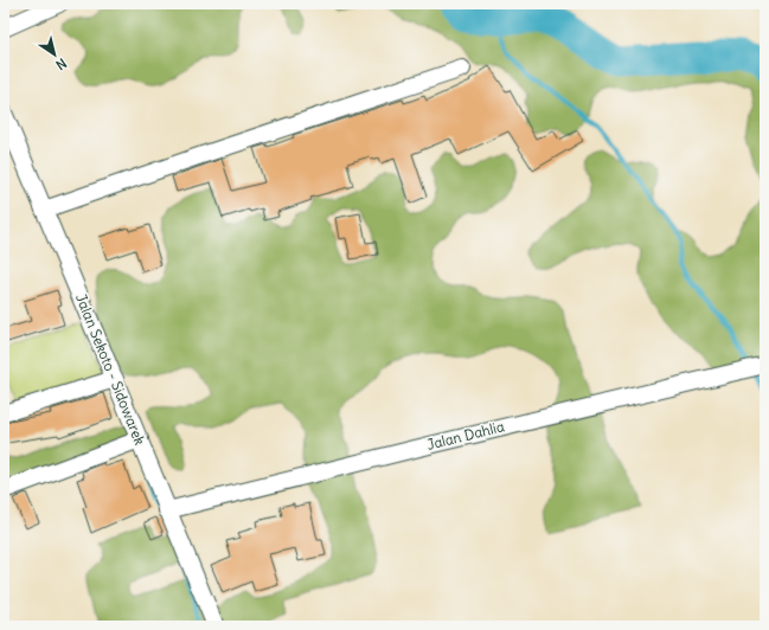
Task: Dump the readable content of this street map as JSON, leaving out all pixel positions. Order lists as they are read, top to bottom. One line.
{"streets":{"street":["Jalan Sekoto - Sidowarek","Jalan Dahlia"]},"crossings":[["Jalan Sekoto - Sidowarek","Jalan Dahlia"]],"north":"bottom right"}
